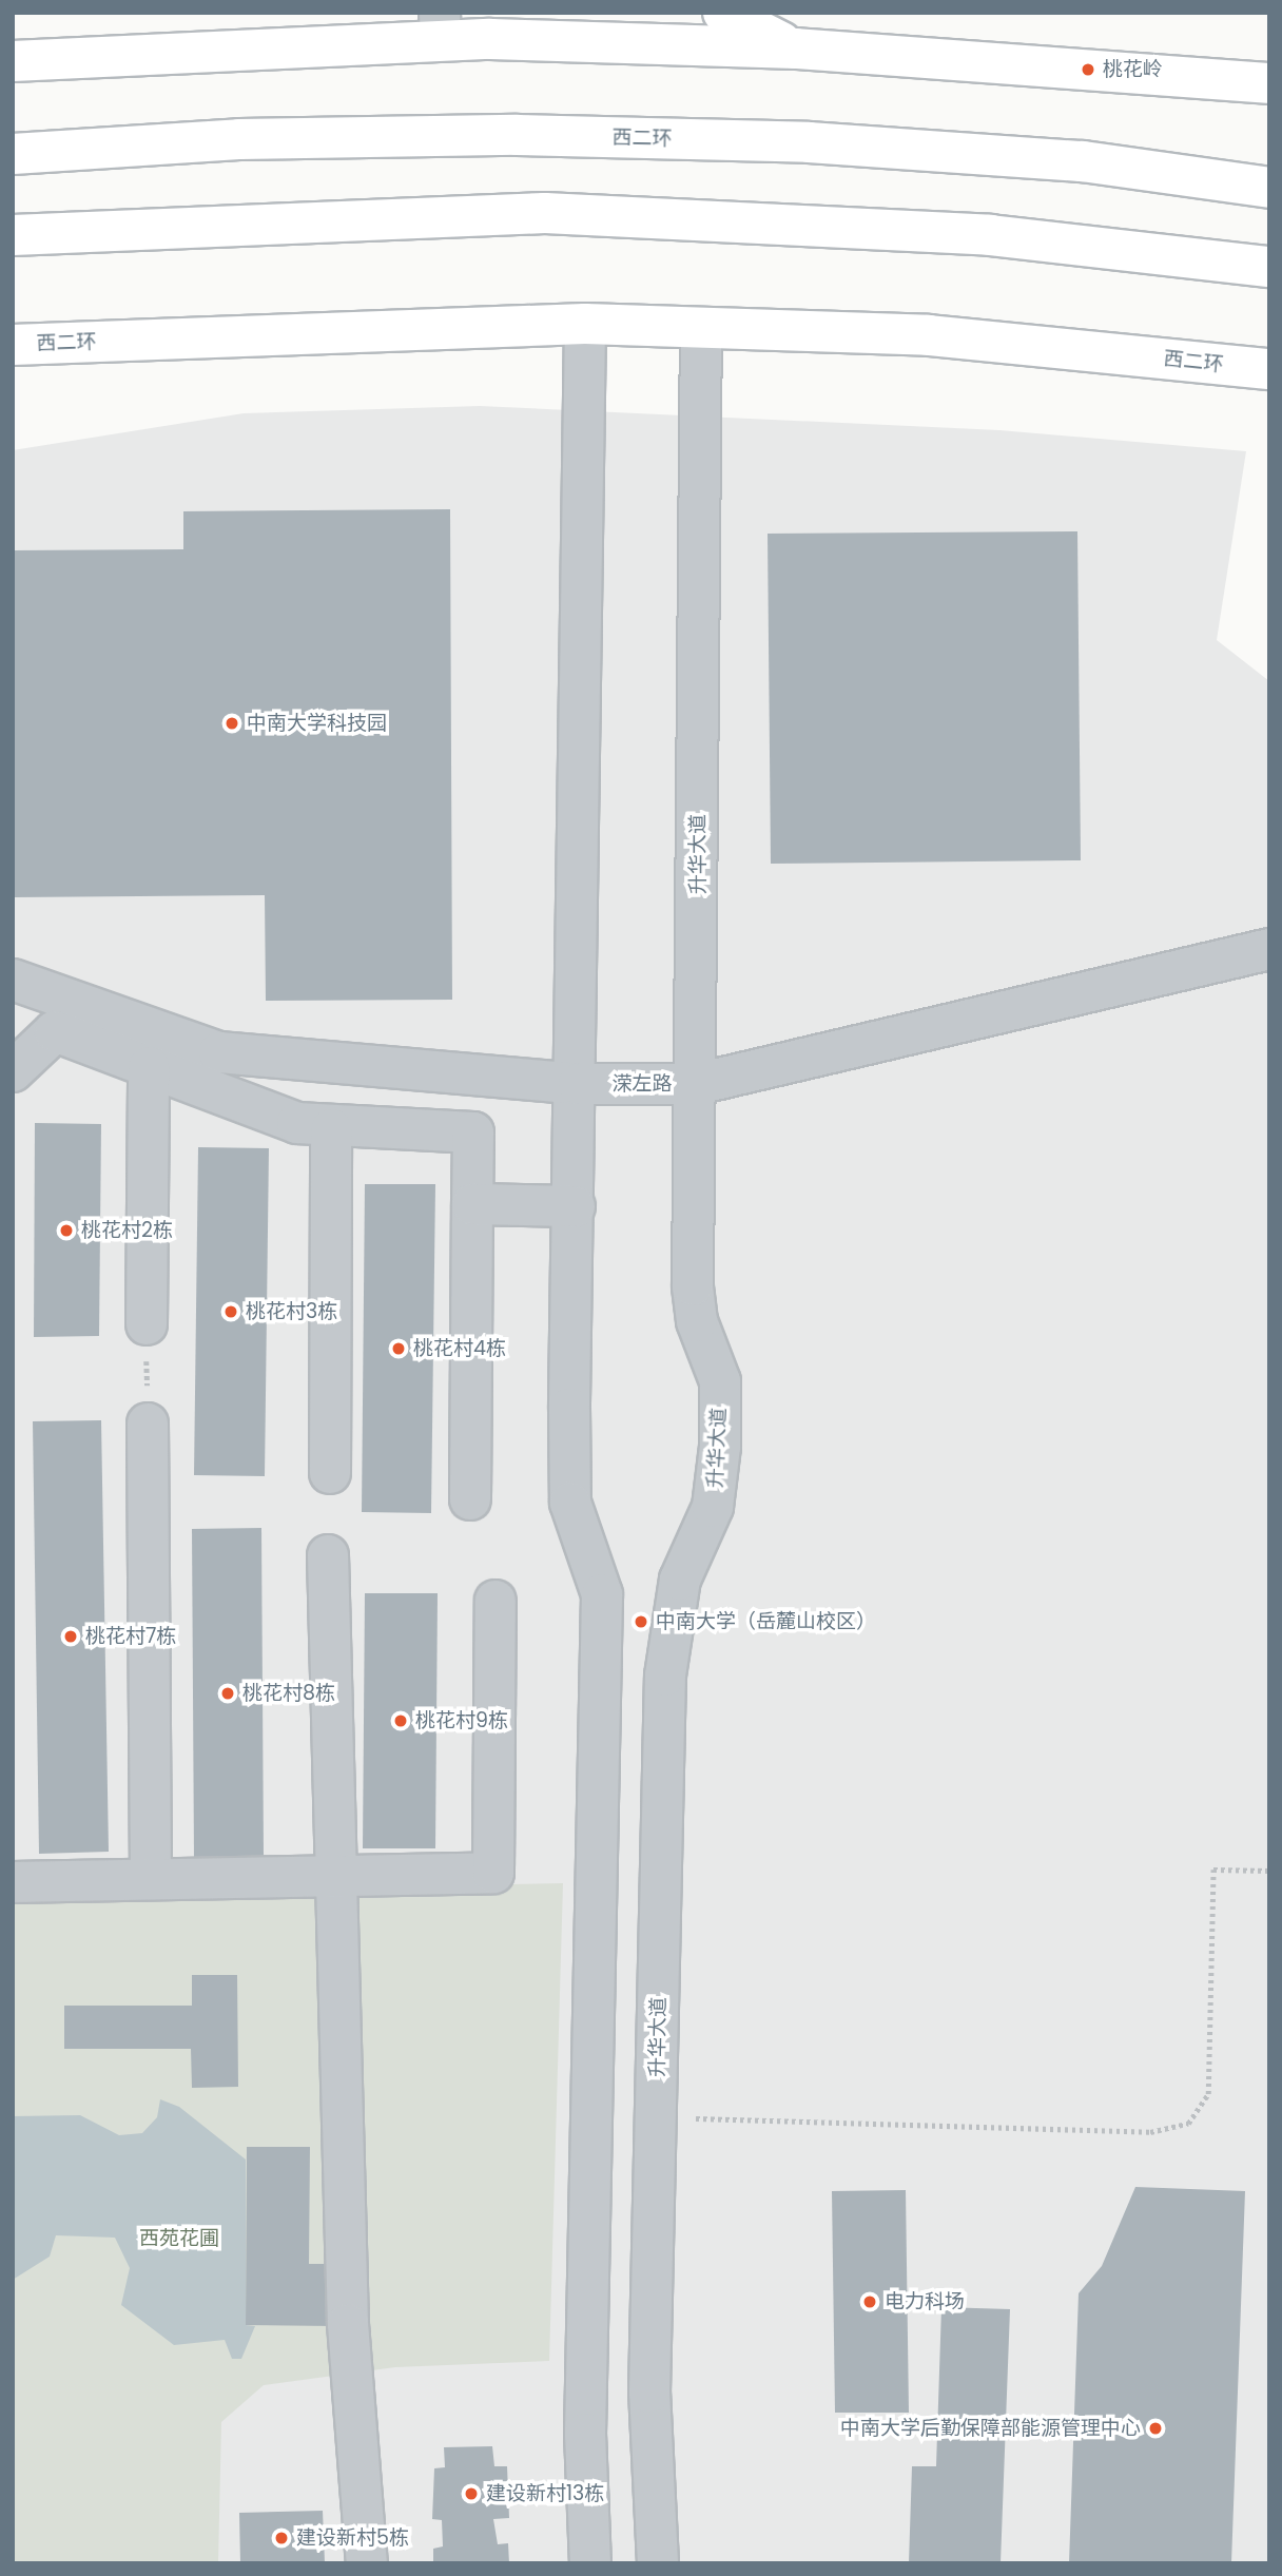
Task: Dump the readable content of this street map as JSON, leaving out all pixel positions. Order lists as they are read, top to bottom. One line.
{"streets":{"main road":["西二环"],"street":["升华大道","溁左路"]},"crossings":[["西二环","升华大道"],["升华大道","溁左路"]],"parks":["西苑花圃"],"places":["桃花岭","中南大学科技园","桃花村2栋","桃花村3栋","桃花村4栋","中南大学（岳麓山校区）","桃花村7栋","桃花村8栋","桃花村9栋","电力科场","中南大学后勤保障部能源管理中心","建设新村13栋","建设新村5栋"]}
